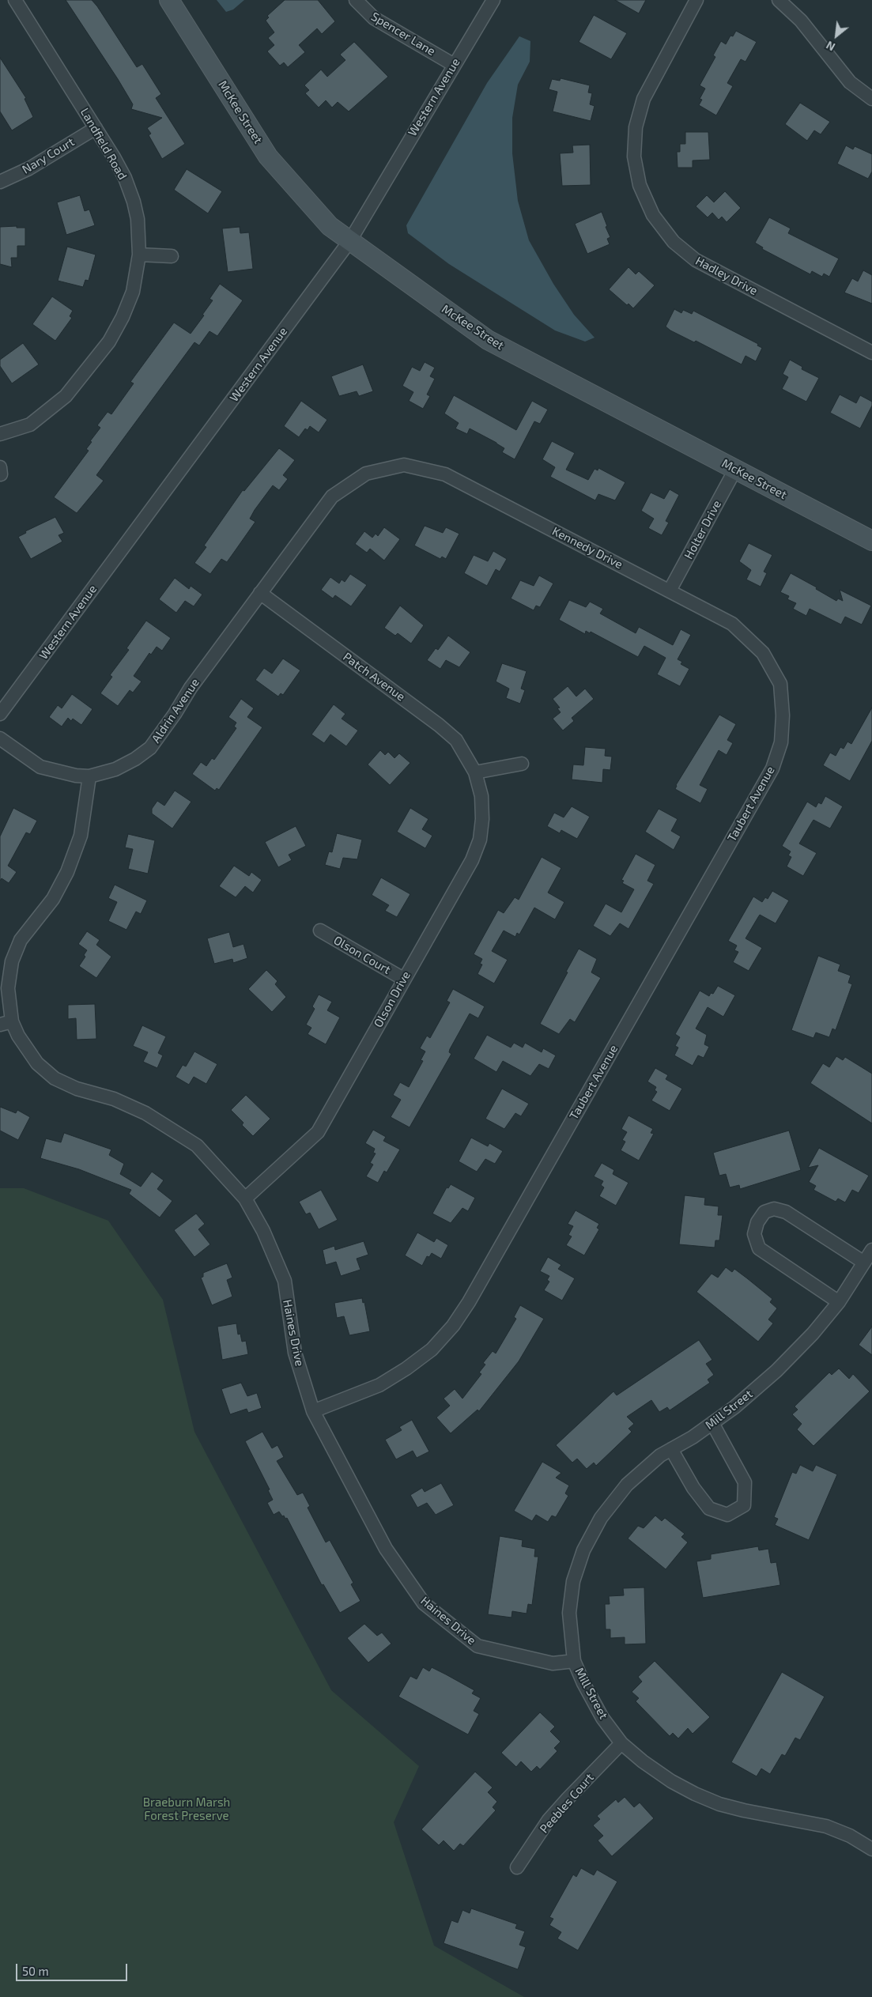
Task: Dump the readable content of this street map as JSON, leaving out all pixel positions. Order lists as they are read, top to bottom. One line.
{"streets":{"street":["Spencer Lane","Western Avenue","McKee Street","Landfield Road","Nary Court","Hadley Drive","Holter Drive","Kennedy Drive","Patch Avenue","Aldrin Avenue","Taubert Avenue","Olson Court","Olson Drive","Haines Drive","Mill Street","Peebles Court"]},"crossings":[["Spencer Lane","Western Avenue"],["Western Avenue","McKee Street"],["McKee Street","Holter Drive"],["Landfield Road","Nary Court"],["Holter Drive","Kennedy Drive"],["Kennedy Drive","Aldrin Avenue"],["Kennedy Drive","Taubert Avenue"],["Patch Avenue","Aldrin Avenue"],["Patch Avenue","Olson Drive"],["Taubert Avenue","Haines Drive"],["Olson Court","Olson Drive"],["Olson Drive","Haines Drive"],["Haines Drive","Mill Street"],["Mill Street","Peebles Court"]],"parks":["Braeburn Marsh Forest Preserve"],"scale_bar":"50 m","north":"bottom left"}
